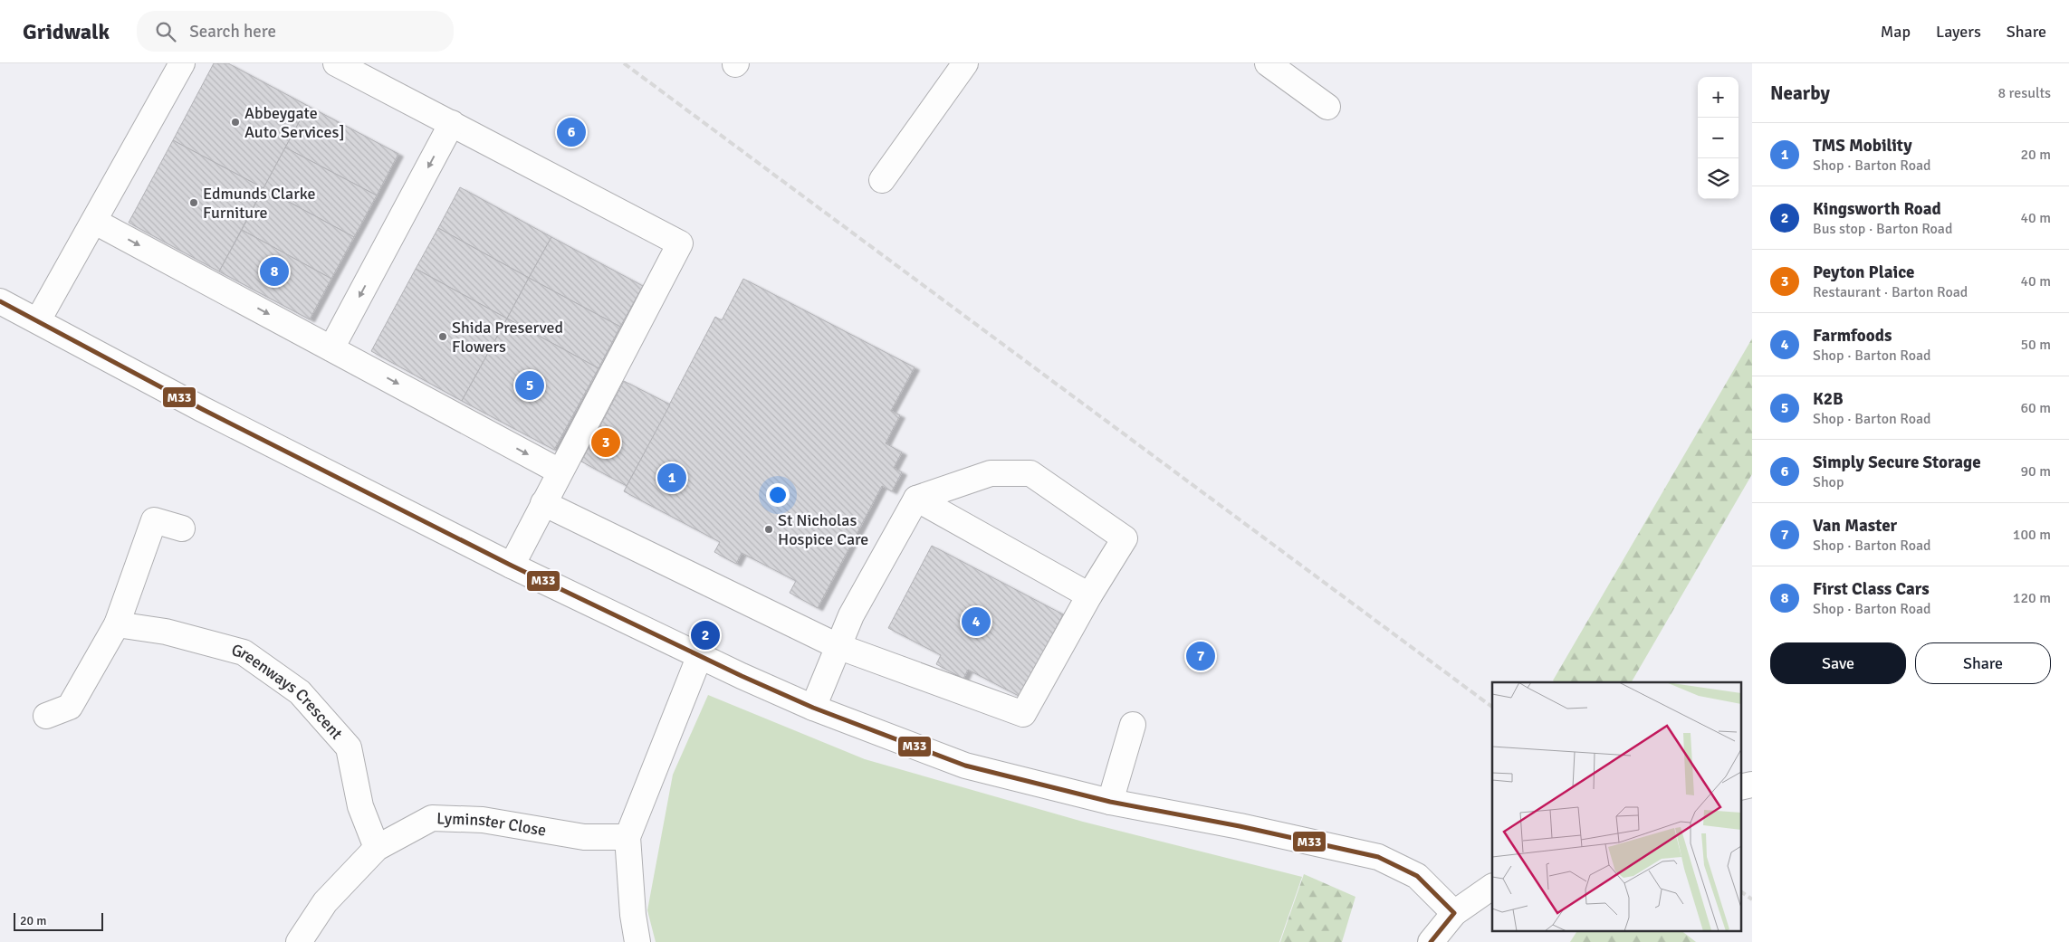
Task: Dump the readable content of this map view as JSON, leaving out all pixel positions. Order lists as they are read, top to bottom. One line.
{"streets":{"street":["Greenways Crescent","Lyminster Close"]},"crossings":[["Greenways Crescent","Lyminster Close"]],"places":["Abbeygate Auto Services]","Edmunds Clarke Furniture","Shida Preserved Flowers","St Nicholas Hospice Care"],"lines":["transit line M33"],"scale_bar":"20 m","page":{"header":"Gridwalk","search":"Search here","nav":["Map","Layers","Share"],"heading":["Nearby","8 results"],"map_buttons":["+","−"],"pins":["6","8","5","3","1","4","2","7"],"list":[{"mark":"1","name":"TMS Mobility","note":"Shop · Barton Road","value":"20 m"},{"mark":"2","name":"Kingsworth Road","note":"Bus stop · Barton Road","value":"40 m"},{"mark":"3","name":"Peyton Plaice","note":"Restaurant · Barton Road","value":"40 m"},{"mark":"4","name":"Farmfoods","note":"Shop · Barton Road","value":"50 m"},{"mark":"5","name":"K2B","note":"Shop · Barton Road","value":"60 m"},{"mark":"6","name":"Simply Secure Storage","note":"Shop","value":"90 m"},{"mark":"7","name":"Van Master","note":"Shop · Barton Road","value":"100 m"},{"mark":"8","name":"First Class Cars","note":"Shop · Barton Road","value":"120 m"}],"buttons":["Save","Share"],"scale":"20 m"}}
